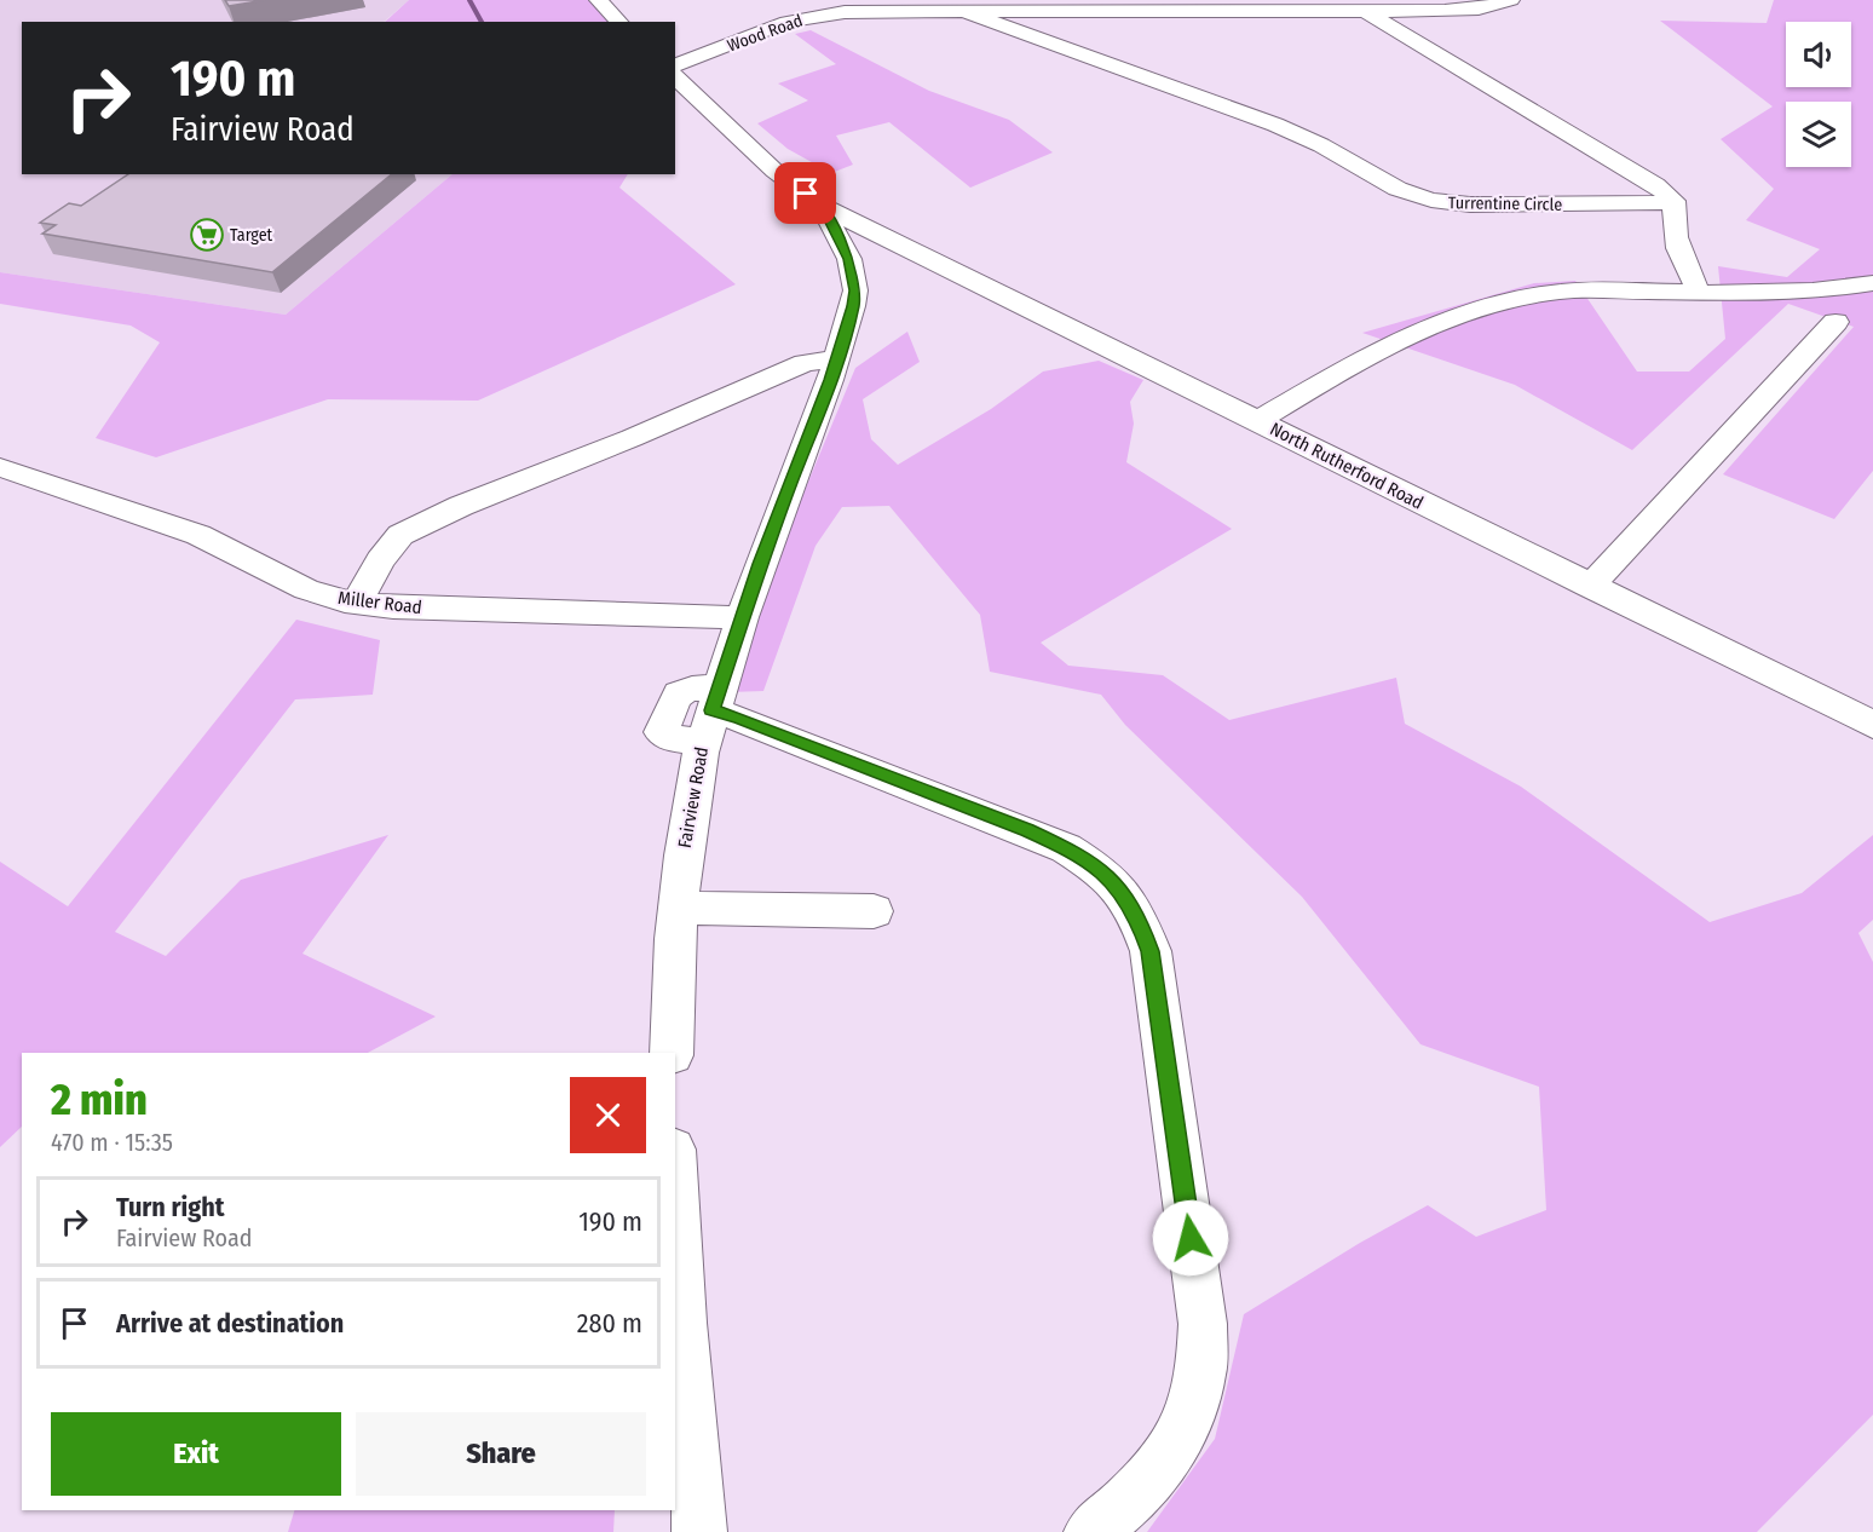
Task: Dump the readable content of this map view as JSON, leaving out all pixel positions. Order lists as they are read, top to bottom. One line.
{"streets":{"street":["Wood Road","Turrentine Circle","North Rutherford Road","Miller Road","Fairview Road"]},"crossings":[["Wood Road","Turrentine Circle"],["North Rutherford Road","Fairview Road"],["Miller Road","Fairview Road"]],"places":{"supermarket":["Target"]},"page":{"turn":["190 m","Fairview Road"],"heading":["2 min","470 m · 15:35"],"list":[{"name":"Turn right","note":"Fairview Road","value":"190 m"},{"name":"Arrive at destination","value":"280 m"}],"buttons":["Exit","Share"]}}
